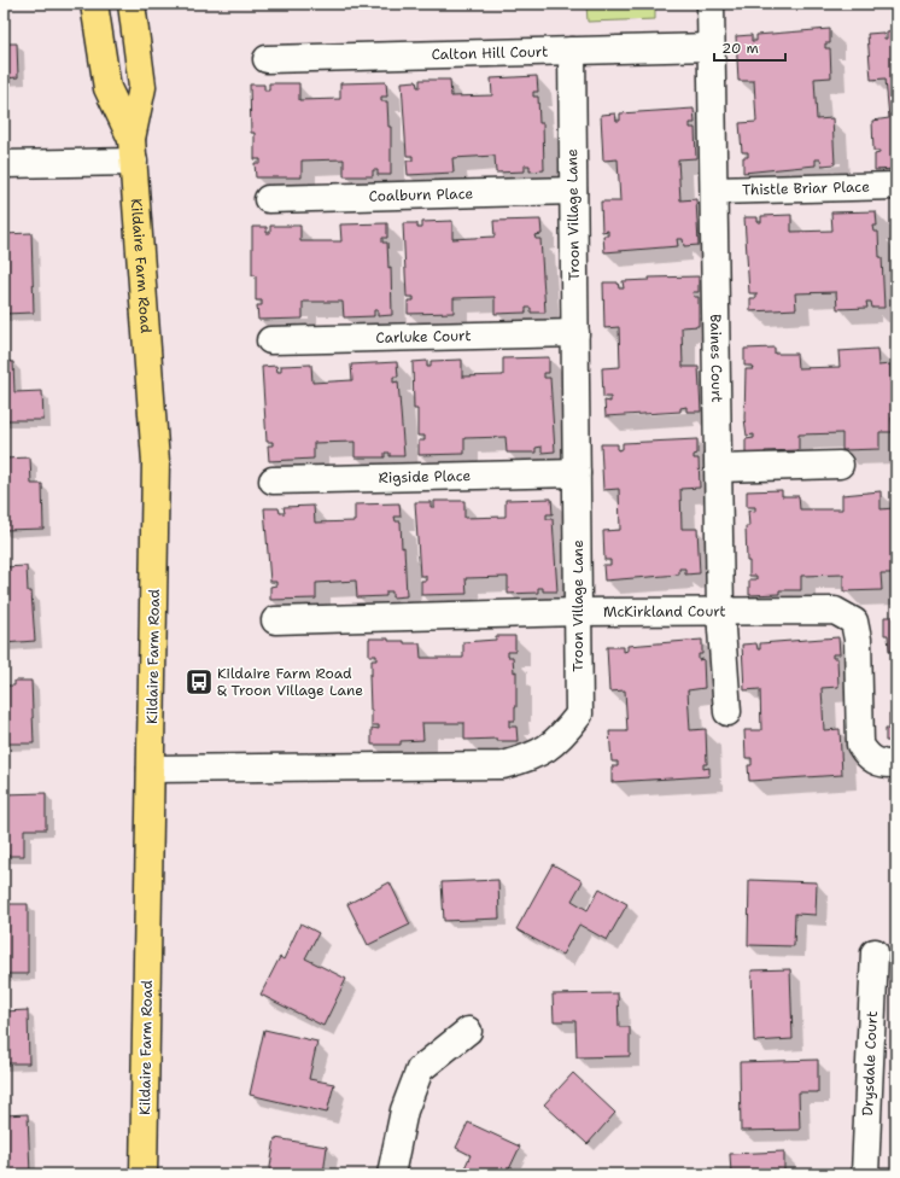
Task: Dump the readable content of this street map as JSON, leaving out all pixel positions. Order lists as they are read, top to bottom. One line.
{"streets":{"main road":["Kildaire Farm Road"],"street":["Calton Hill Court","Thistle Briar Place","Coalburn Place","Troon Village Lane","Carluke Court","Baines Court","Rigside Place","McKirkland Court","Drysdale Court"]},"crossings":[["Calton Hill Court","Troon Village Lane"],["Calton Hill Court","Baines Court"],["Thistle Briar Place","Baines Court"],["Coalburn Place","Troon Village Lane"],["Troon Village Lane","Kildaire Farm Road"],["Troon Village Lane","Carluke Court"],["Troon Village Lane","Rigside Place"],["Troon Village Lane","McKirkland Court"],["Baines Court","McKirkland Court"]],"places":{"bus stop":["Kildaire Farm Road & Troon Village Lane"]},"scale_bar":"20 m"}
